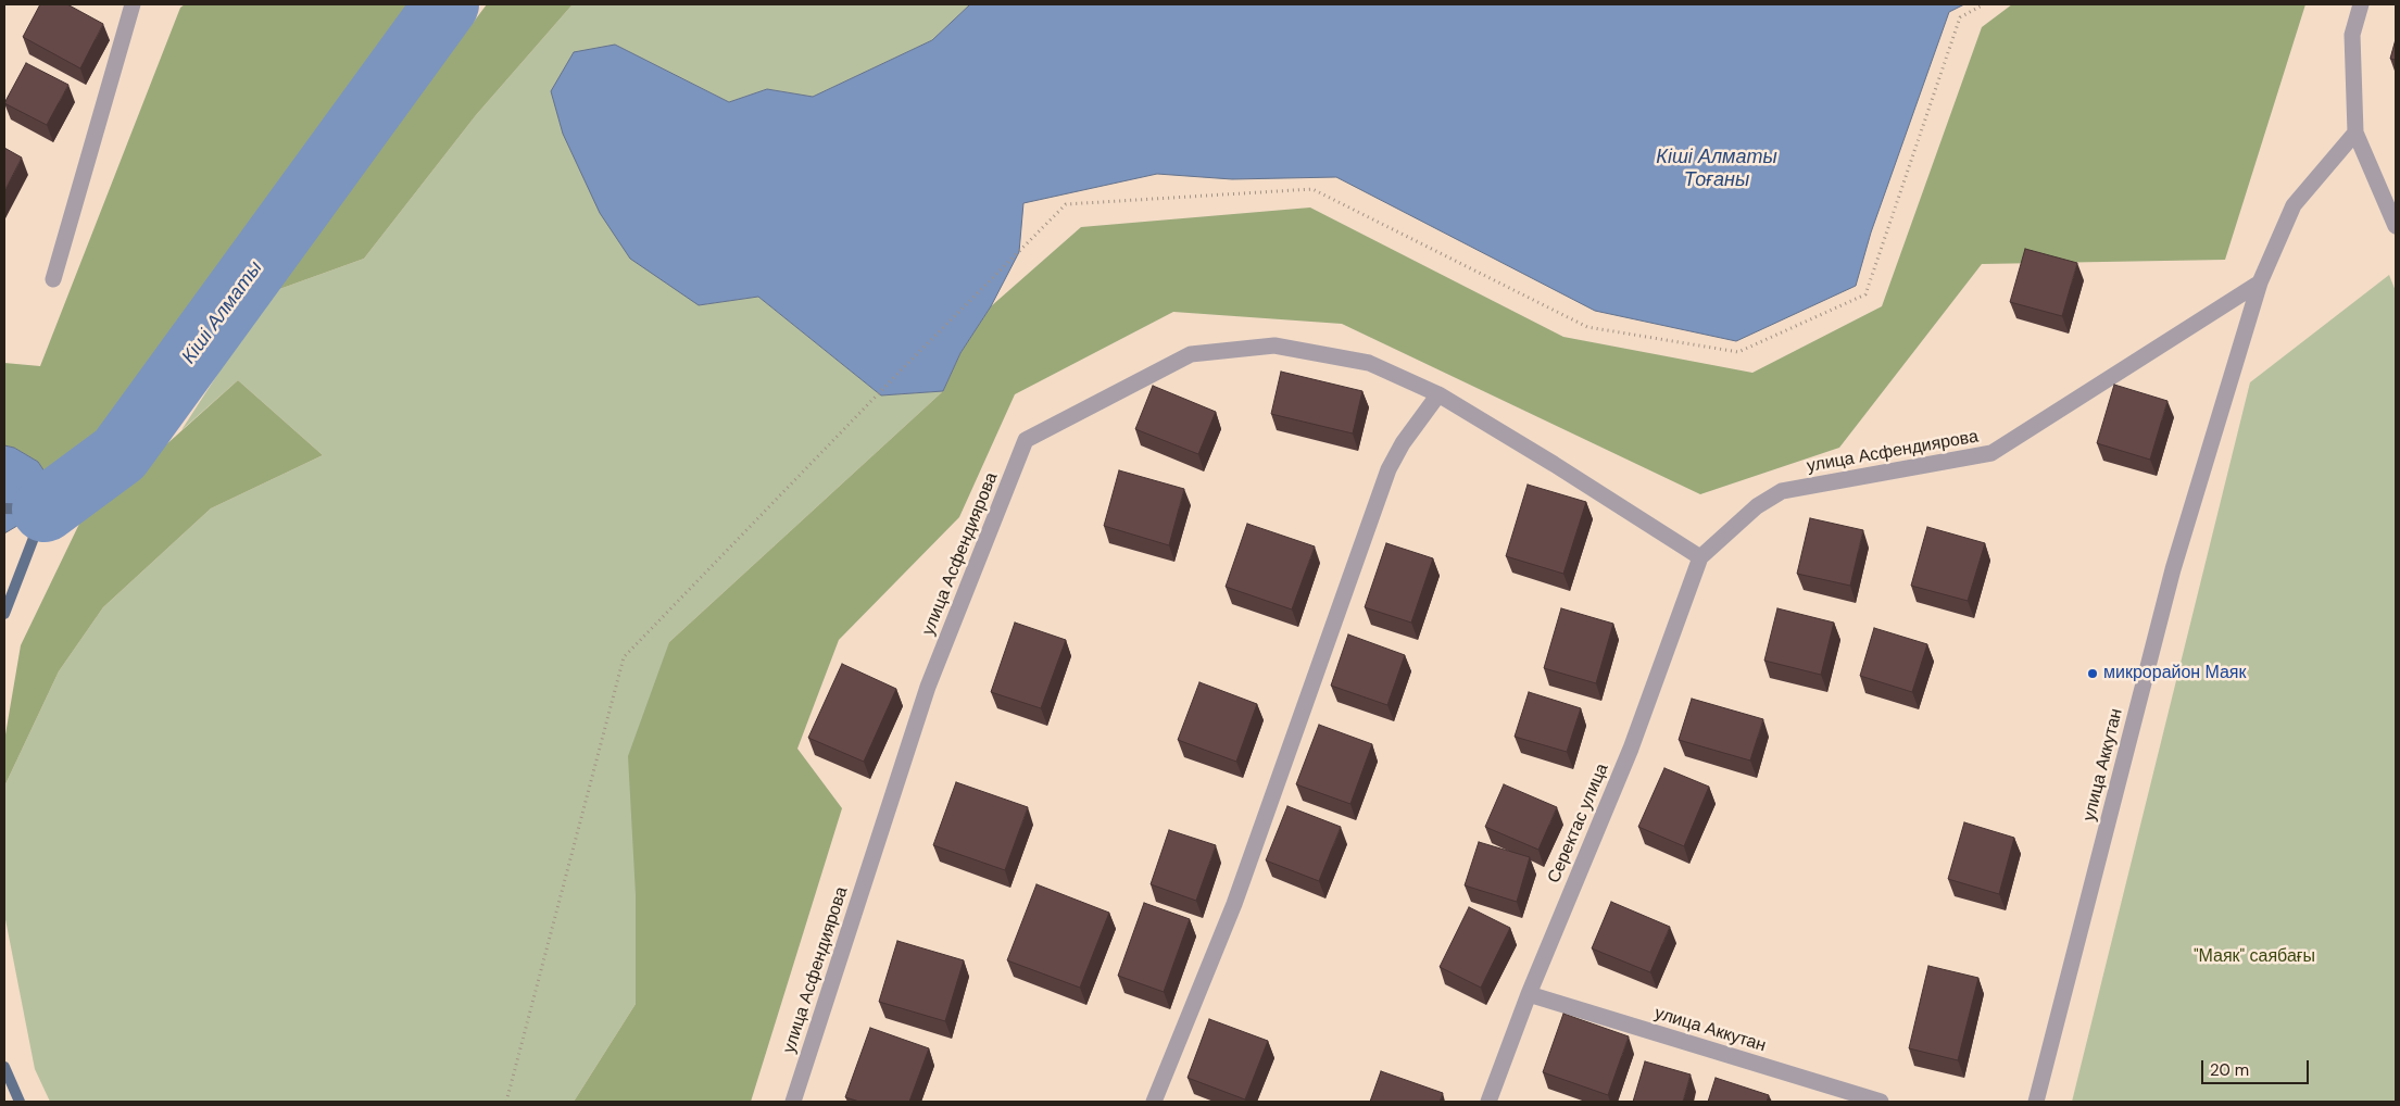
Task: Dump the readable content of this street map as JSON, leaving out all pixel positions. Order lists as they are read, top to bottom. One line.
{"streets":{"street":["улица Асфендиярова","улица Аккутан","Серектас улица"]},"crossings":[["улица Асфендиярова","улица Аккутан"],["улица Асфендиярова","Серектас улица"],["улица Аккутан","Серектас улица"]],"water":["Кіші Алматы Тоғаны","Кіші Алматы"],"parks":["\"Маяк\" саябағы"],"places":["микрорайон Маяк"],"scale_bar":"20 m"}
